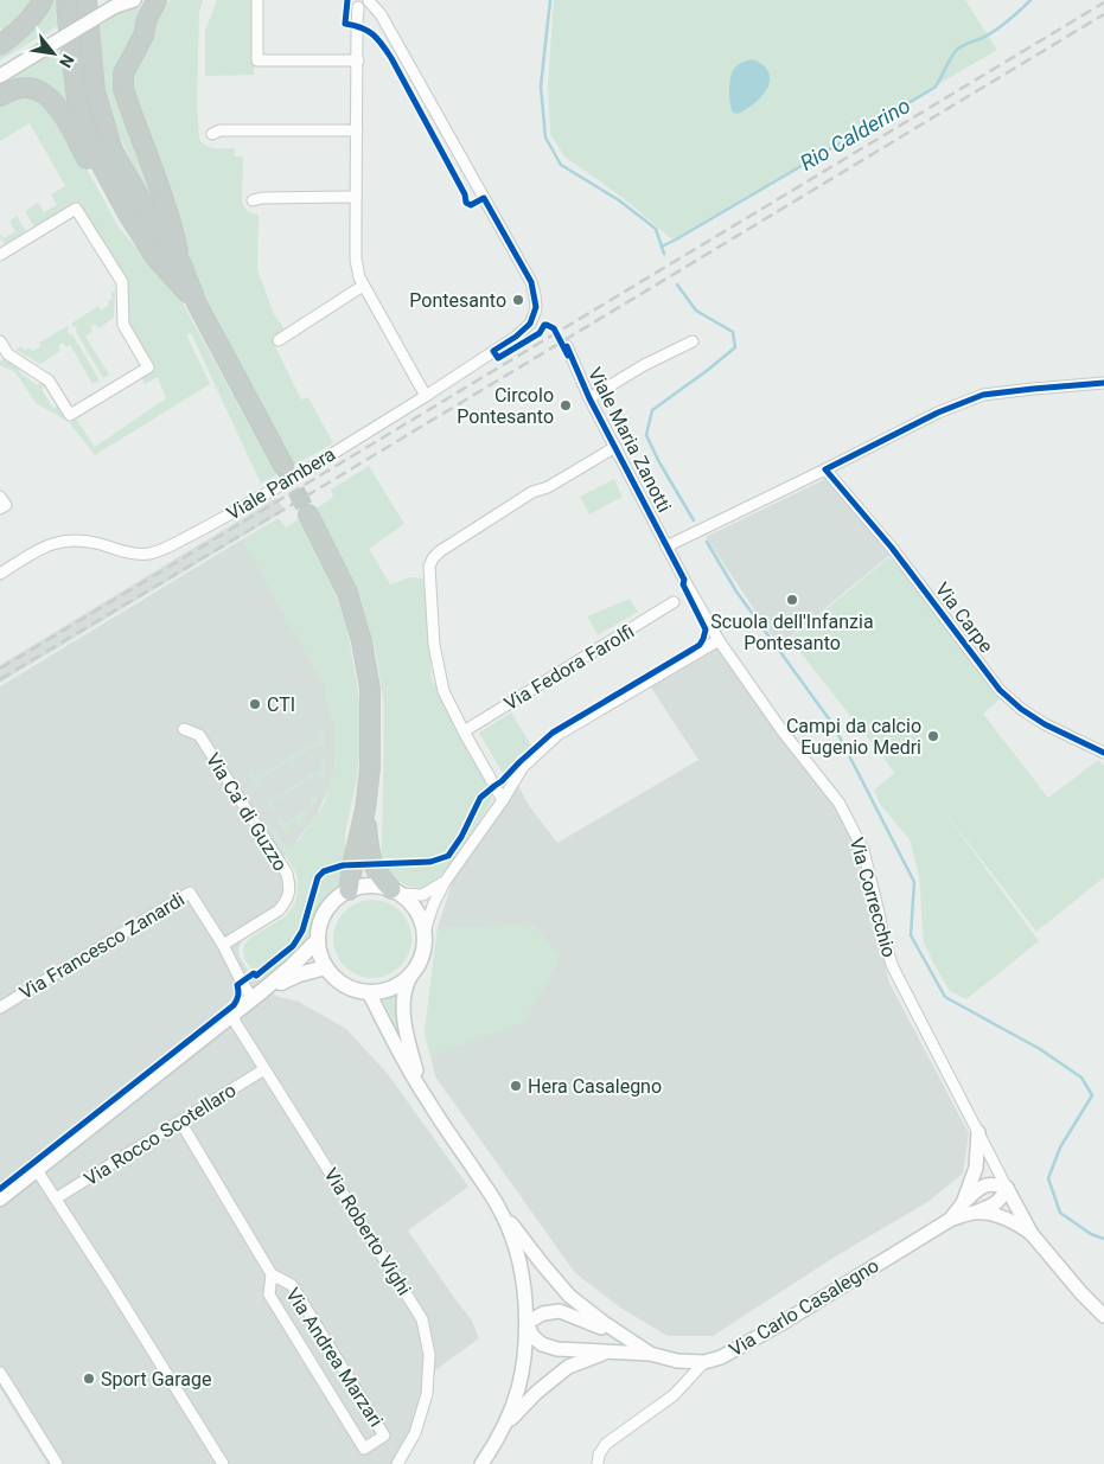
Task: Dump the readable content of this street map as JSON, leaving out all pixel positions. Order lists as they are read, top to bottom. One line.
{"streets":{"street":["Viale Maria Zanotti","Viale Pambera","Via Carpe","Via Fedora Farolfi","Via Ca' di Guzzo","Via Correcchio","Via Francesco Zanardi","Via Rocco Scotellaro","Via Roberto Vighi","Via Carlo Casalegno","Via Andrea Marzari"]},"crossings":[["Viale Maria Zanotti","Via Fedora Farolfi"],["Viale Maria Zanotti","Via Correcchio"],["Via Ca' di Guzzo","Via Francesco Zanardi"],["Via Correcchio","Via Carlo Casalegno"],["Via Rocco Scotellaro","Via Roberto Vighi"],["Via Rocco Scotellaro","Via Andrea Marzari"]],"water":["Rio Calderino"],"places":["Pontesanto","Circolo Pontesanto","Scuola dell'Infanzia Pontesanto","CTI","Campi da calcio Eugenio Medri","Hera Casalegno","Sport Garage"],"north":"bottom right"}
